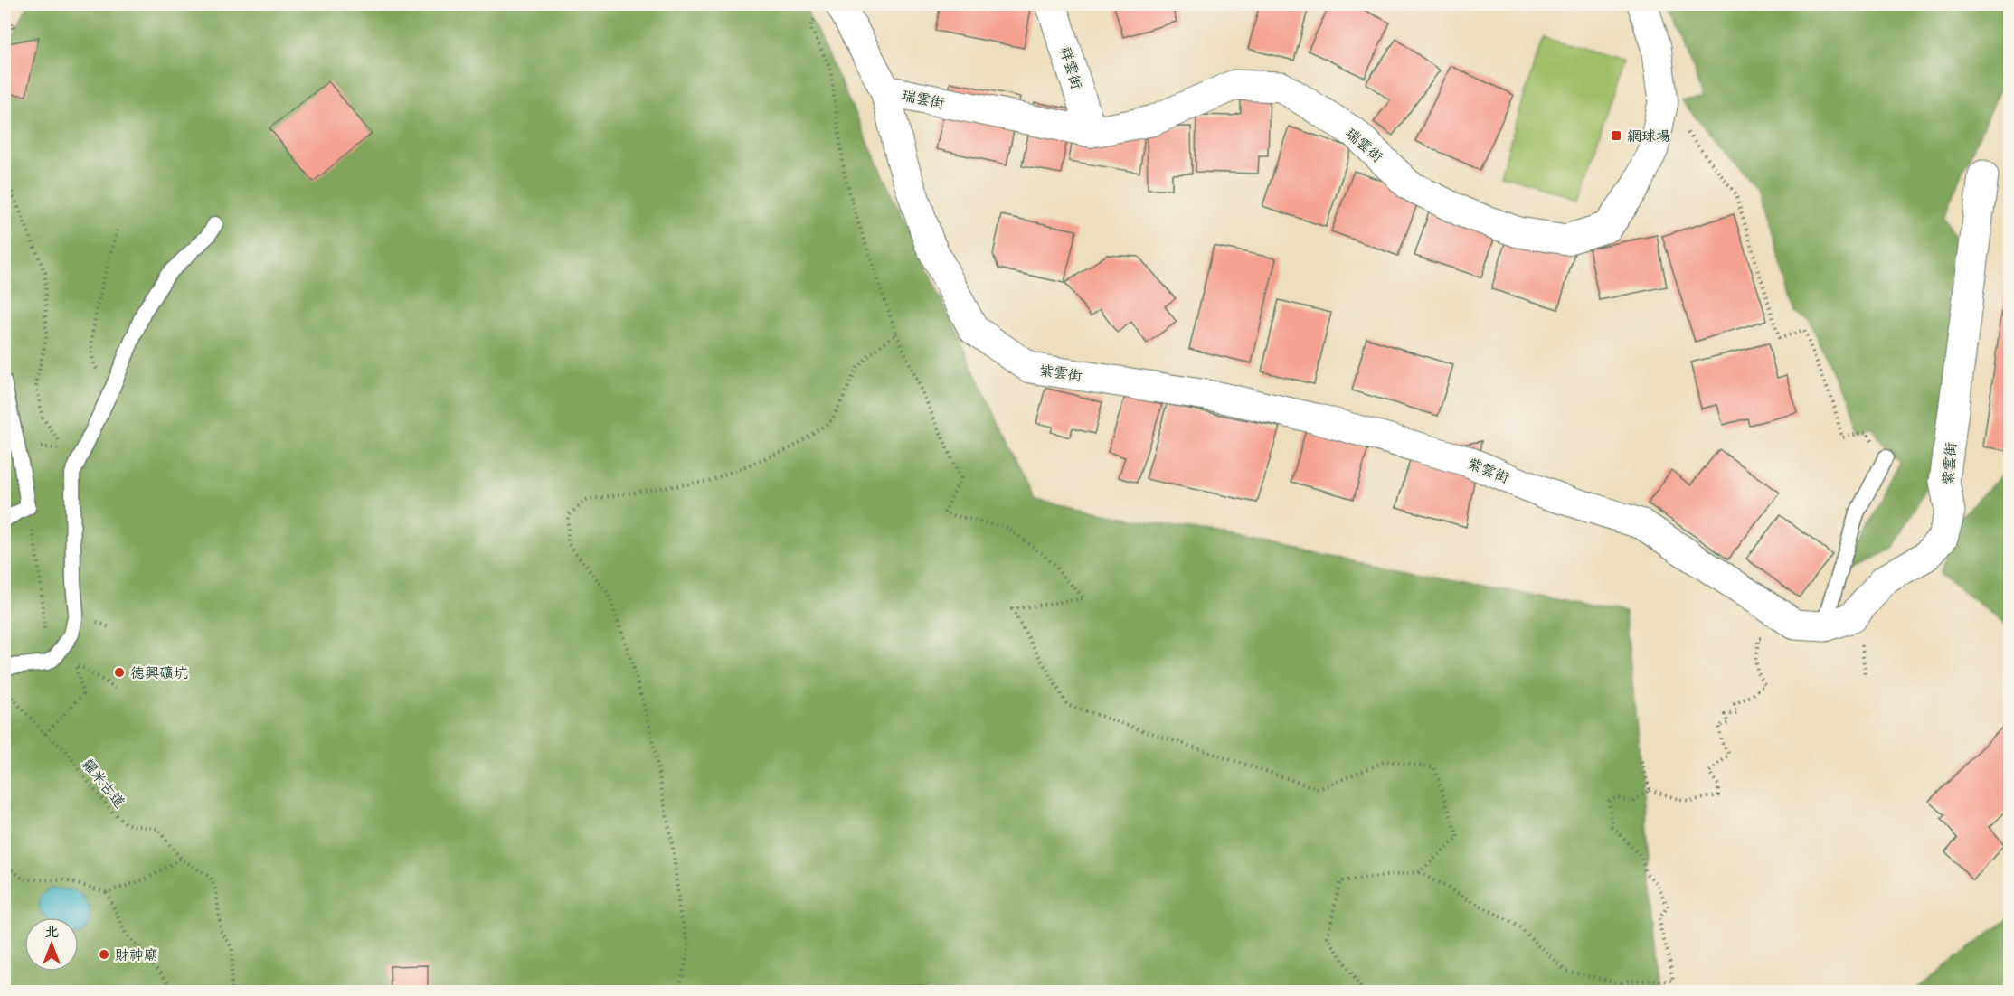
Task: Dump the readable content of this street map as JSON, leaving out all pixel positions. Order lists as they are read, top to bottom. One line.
{"streets":{"street":["祥雲街","瑞雲街","紫雲街"],"path":["糶米古道"]},"crossings":[["祥雲街","瑞雲街"],["瑞雲街","紫雲街"]],"places":{"transit":["網球場"],"other":["德興礦坑","財神廟"]},"north":"top"}
